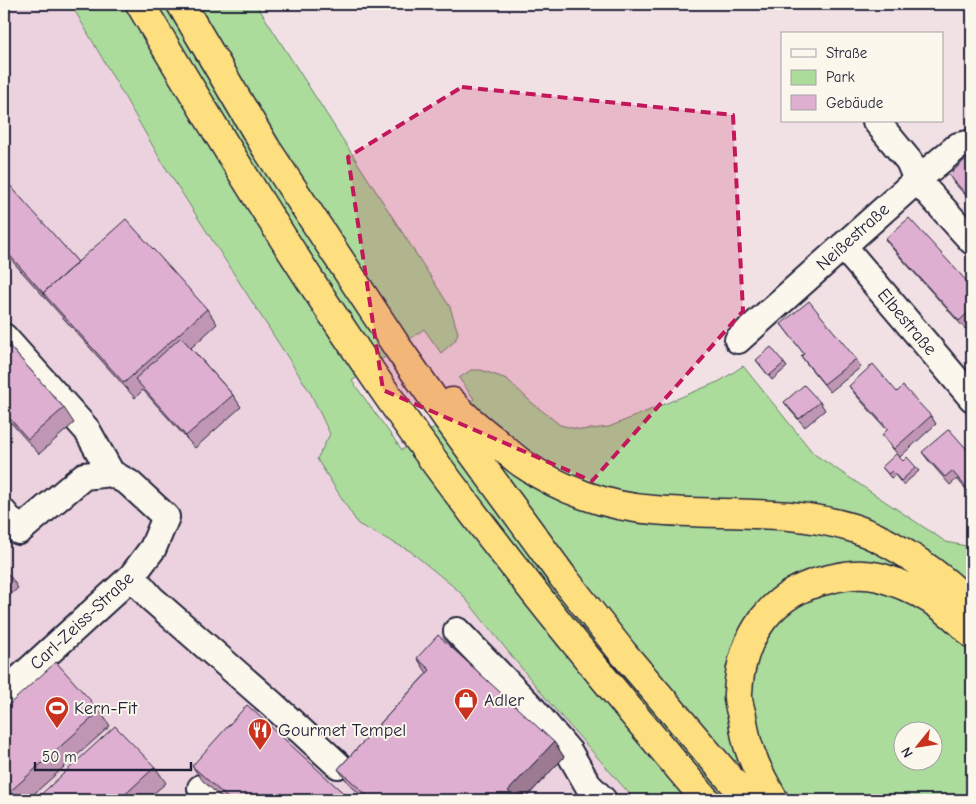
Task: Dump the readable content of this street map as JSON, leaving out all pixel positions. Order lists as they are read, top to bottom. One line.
{"streets":{"street":["Neißestraße","Elbestraße","Carl-Zeiss-Straße"]},"crossings":[["Neißestraße","Elbestraße"]],"places":{"shop":["Adler"],"sports":["Kern-Fit"],"restaurant":["Gourmet Tempel"]},"legend":["Straße","Park","Gebäude"],"scale_bar":"50 m","north":"bottom left"}
